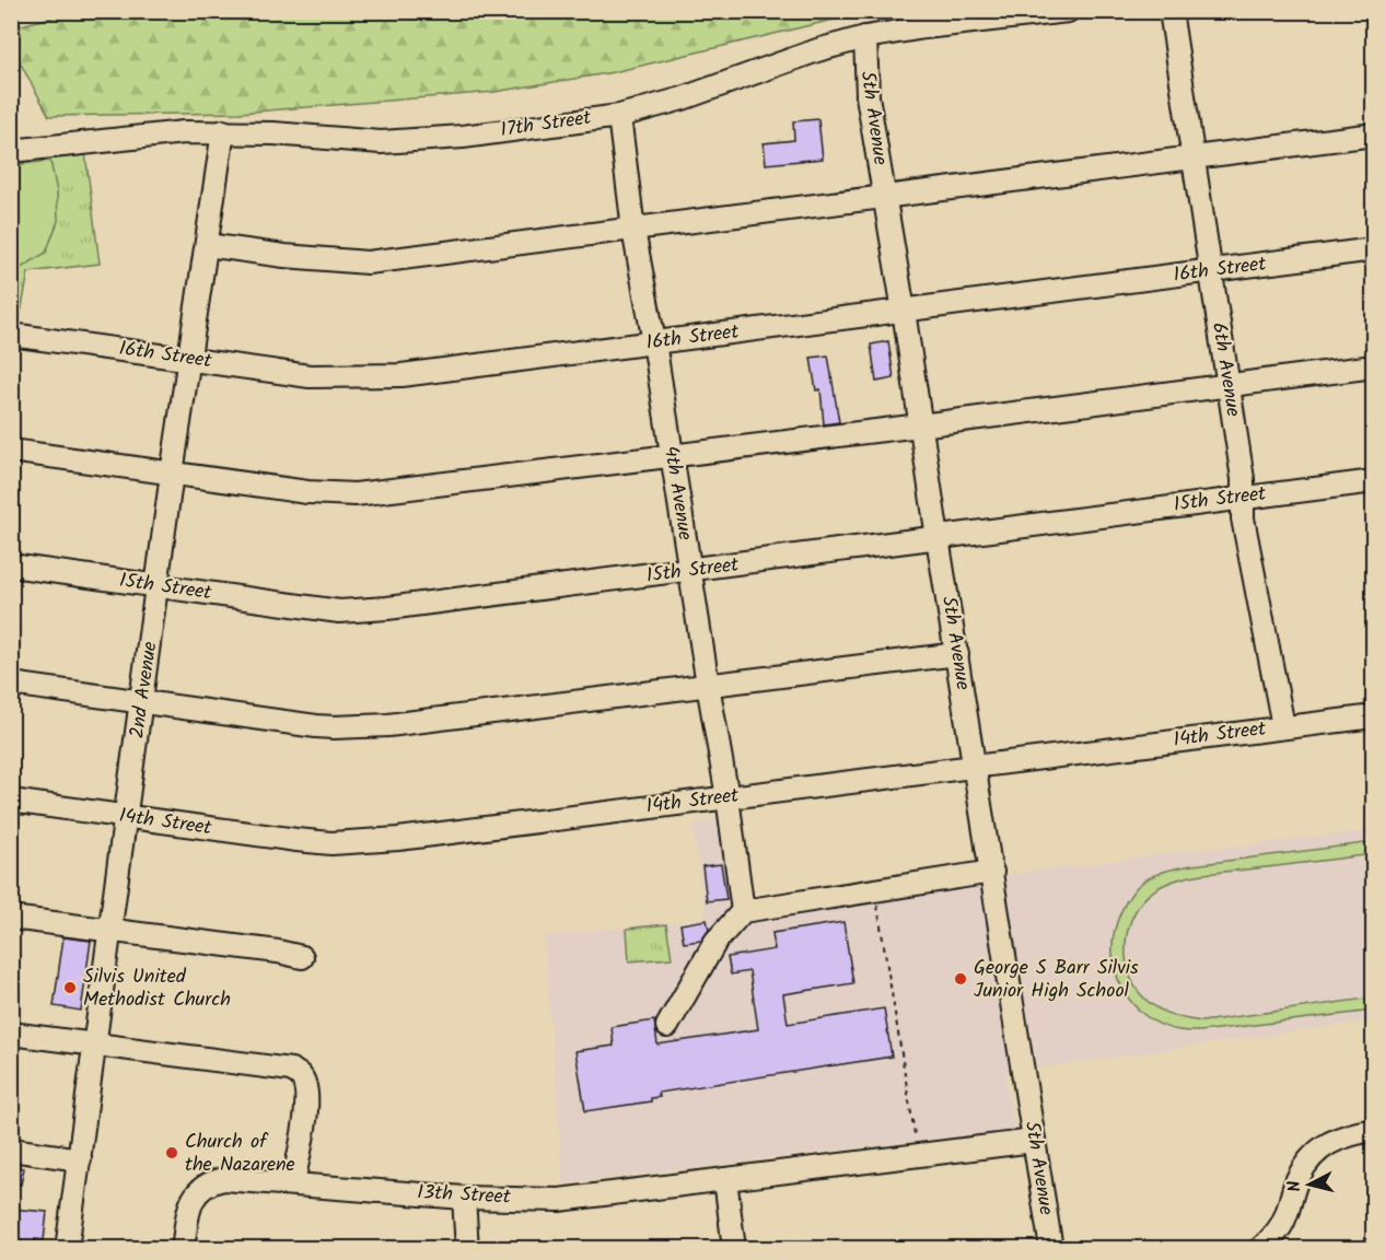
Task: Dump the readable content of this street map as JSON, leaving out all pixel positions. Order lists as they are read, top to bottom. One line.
{"streets":{"street":["5th Avenue","17th Street","16th Street","6th Avenue","4th Avenue","15th Street","2nd Avenue","14th Street","13th Street"]},"crossings":[["5th Avenue","17th Street"],["5th Avenue","16th Street"],["5th Avenue","15th Street"],["5th Avenue","14th Street"],["5th Avenue","13th Street"],["17th Street","4th Avenue"],["17th Street","2nd Avenue"],["16th Street","6th Avenue"],["16th Street","4th Avenue"],["16th Street","2nd Avenue"],["6th Avenue","15th Street"],["6th Avenue","14th Street"],["4th Avenue","15th Street"],["4th Avenue","14th Street"],["15th Street","2nd Avenue"],["2nd Avenue","14th Street"]],"places":["George S Barr Silvis Junior High School","Silvis United Methodist Church","Church of the Nazarene"],"north":"left"}
